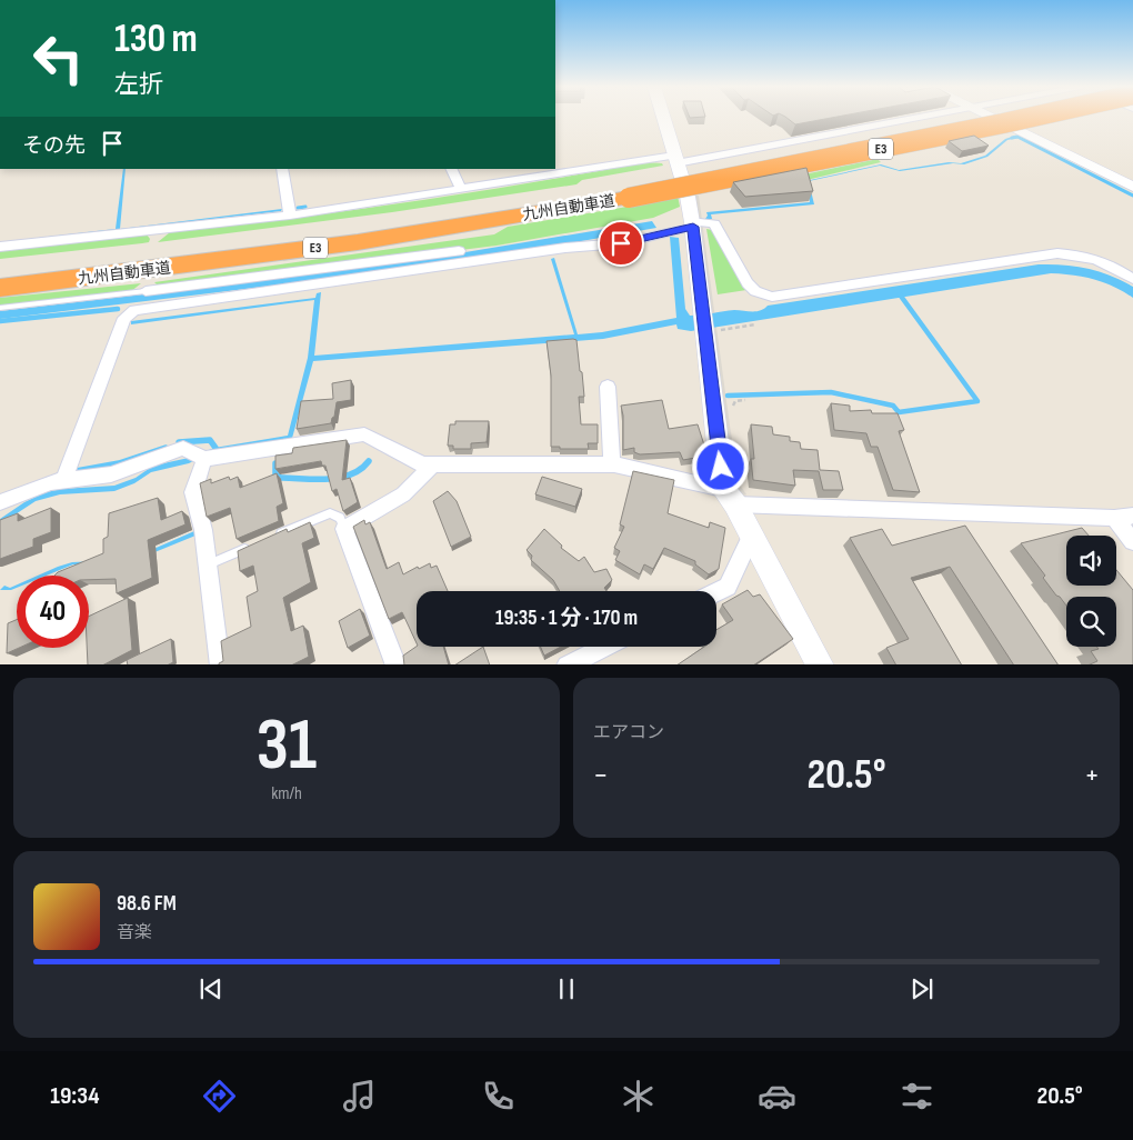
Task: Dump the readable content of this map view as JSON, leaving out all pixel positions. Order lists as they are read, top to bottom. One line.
{"streets":{"highway":["E3","九州自動車道"]},"page":{"turn":["130 m","左折"],"then":"その先","limit":"40","trip":"19:35 · 1 分 · 170 m","tile":[["31","km/h"],"エアコン"],"heat":["−","20.5°","+"],"song":["98.6 FM","音楽"],"tabs":["19:34","20.5°"]}}
